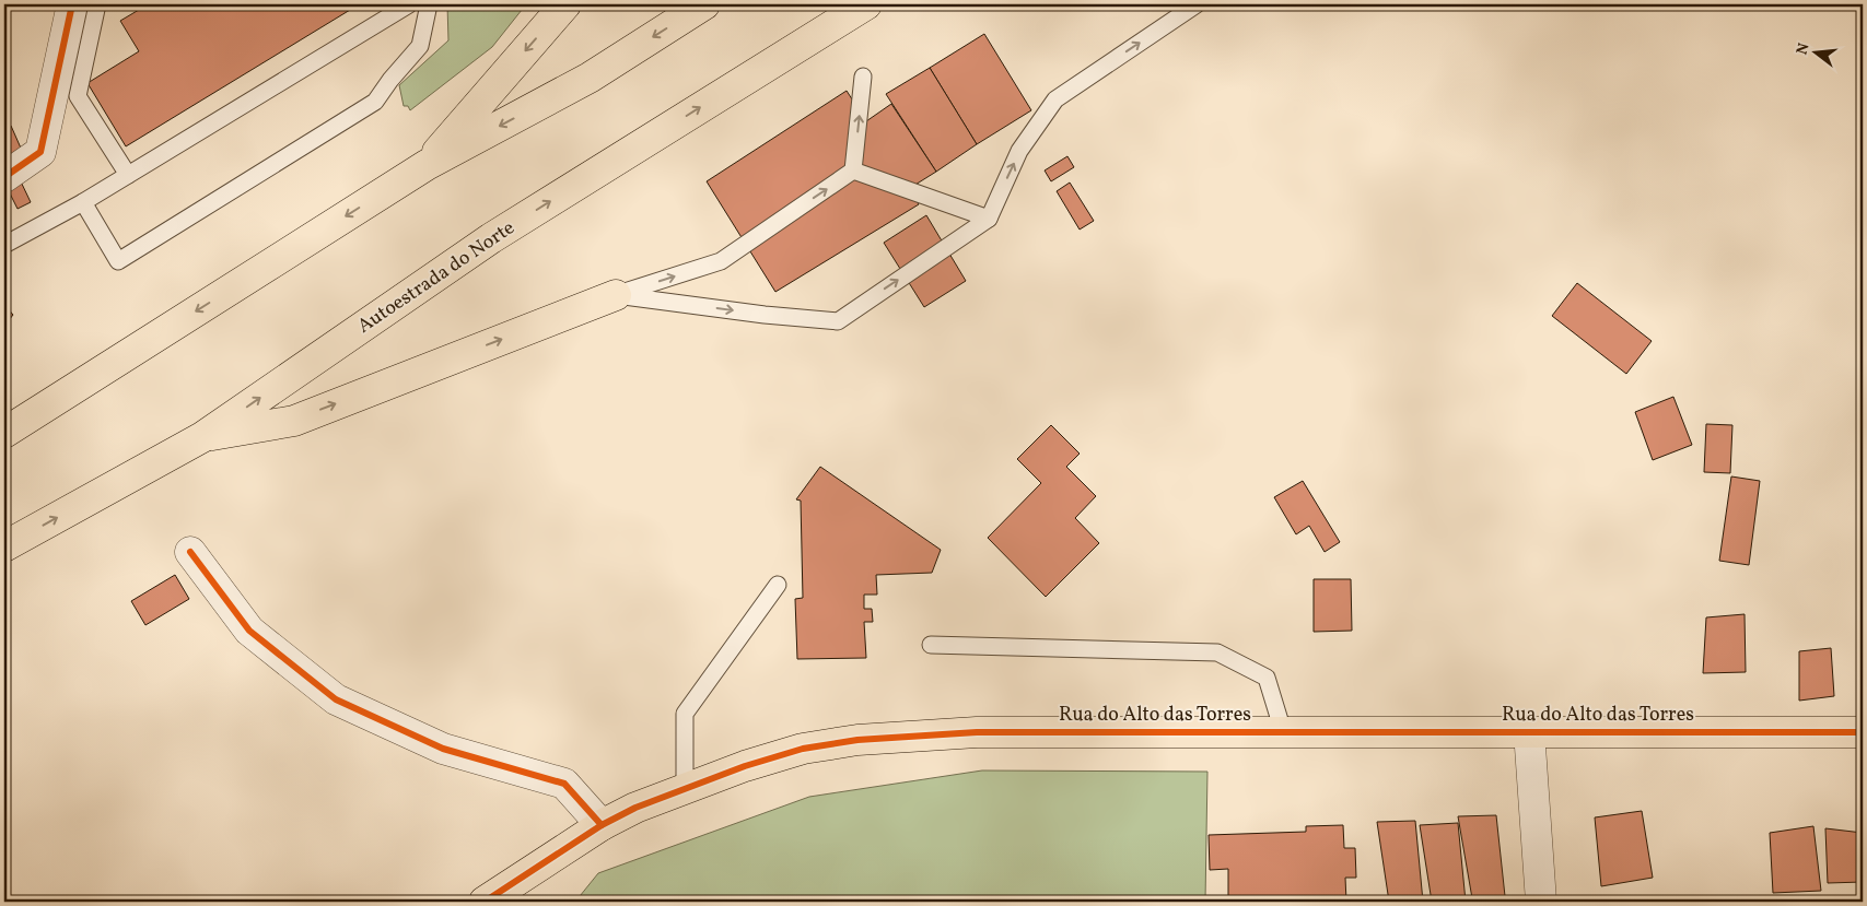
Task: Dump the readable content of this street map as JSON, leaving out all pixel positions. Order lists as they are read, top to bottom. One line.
{"streets":{"main road":["Autoestrada do Norte","Rua do Alto das Torres"]},"north":"left"}
